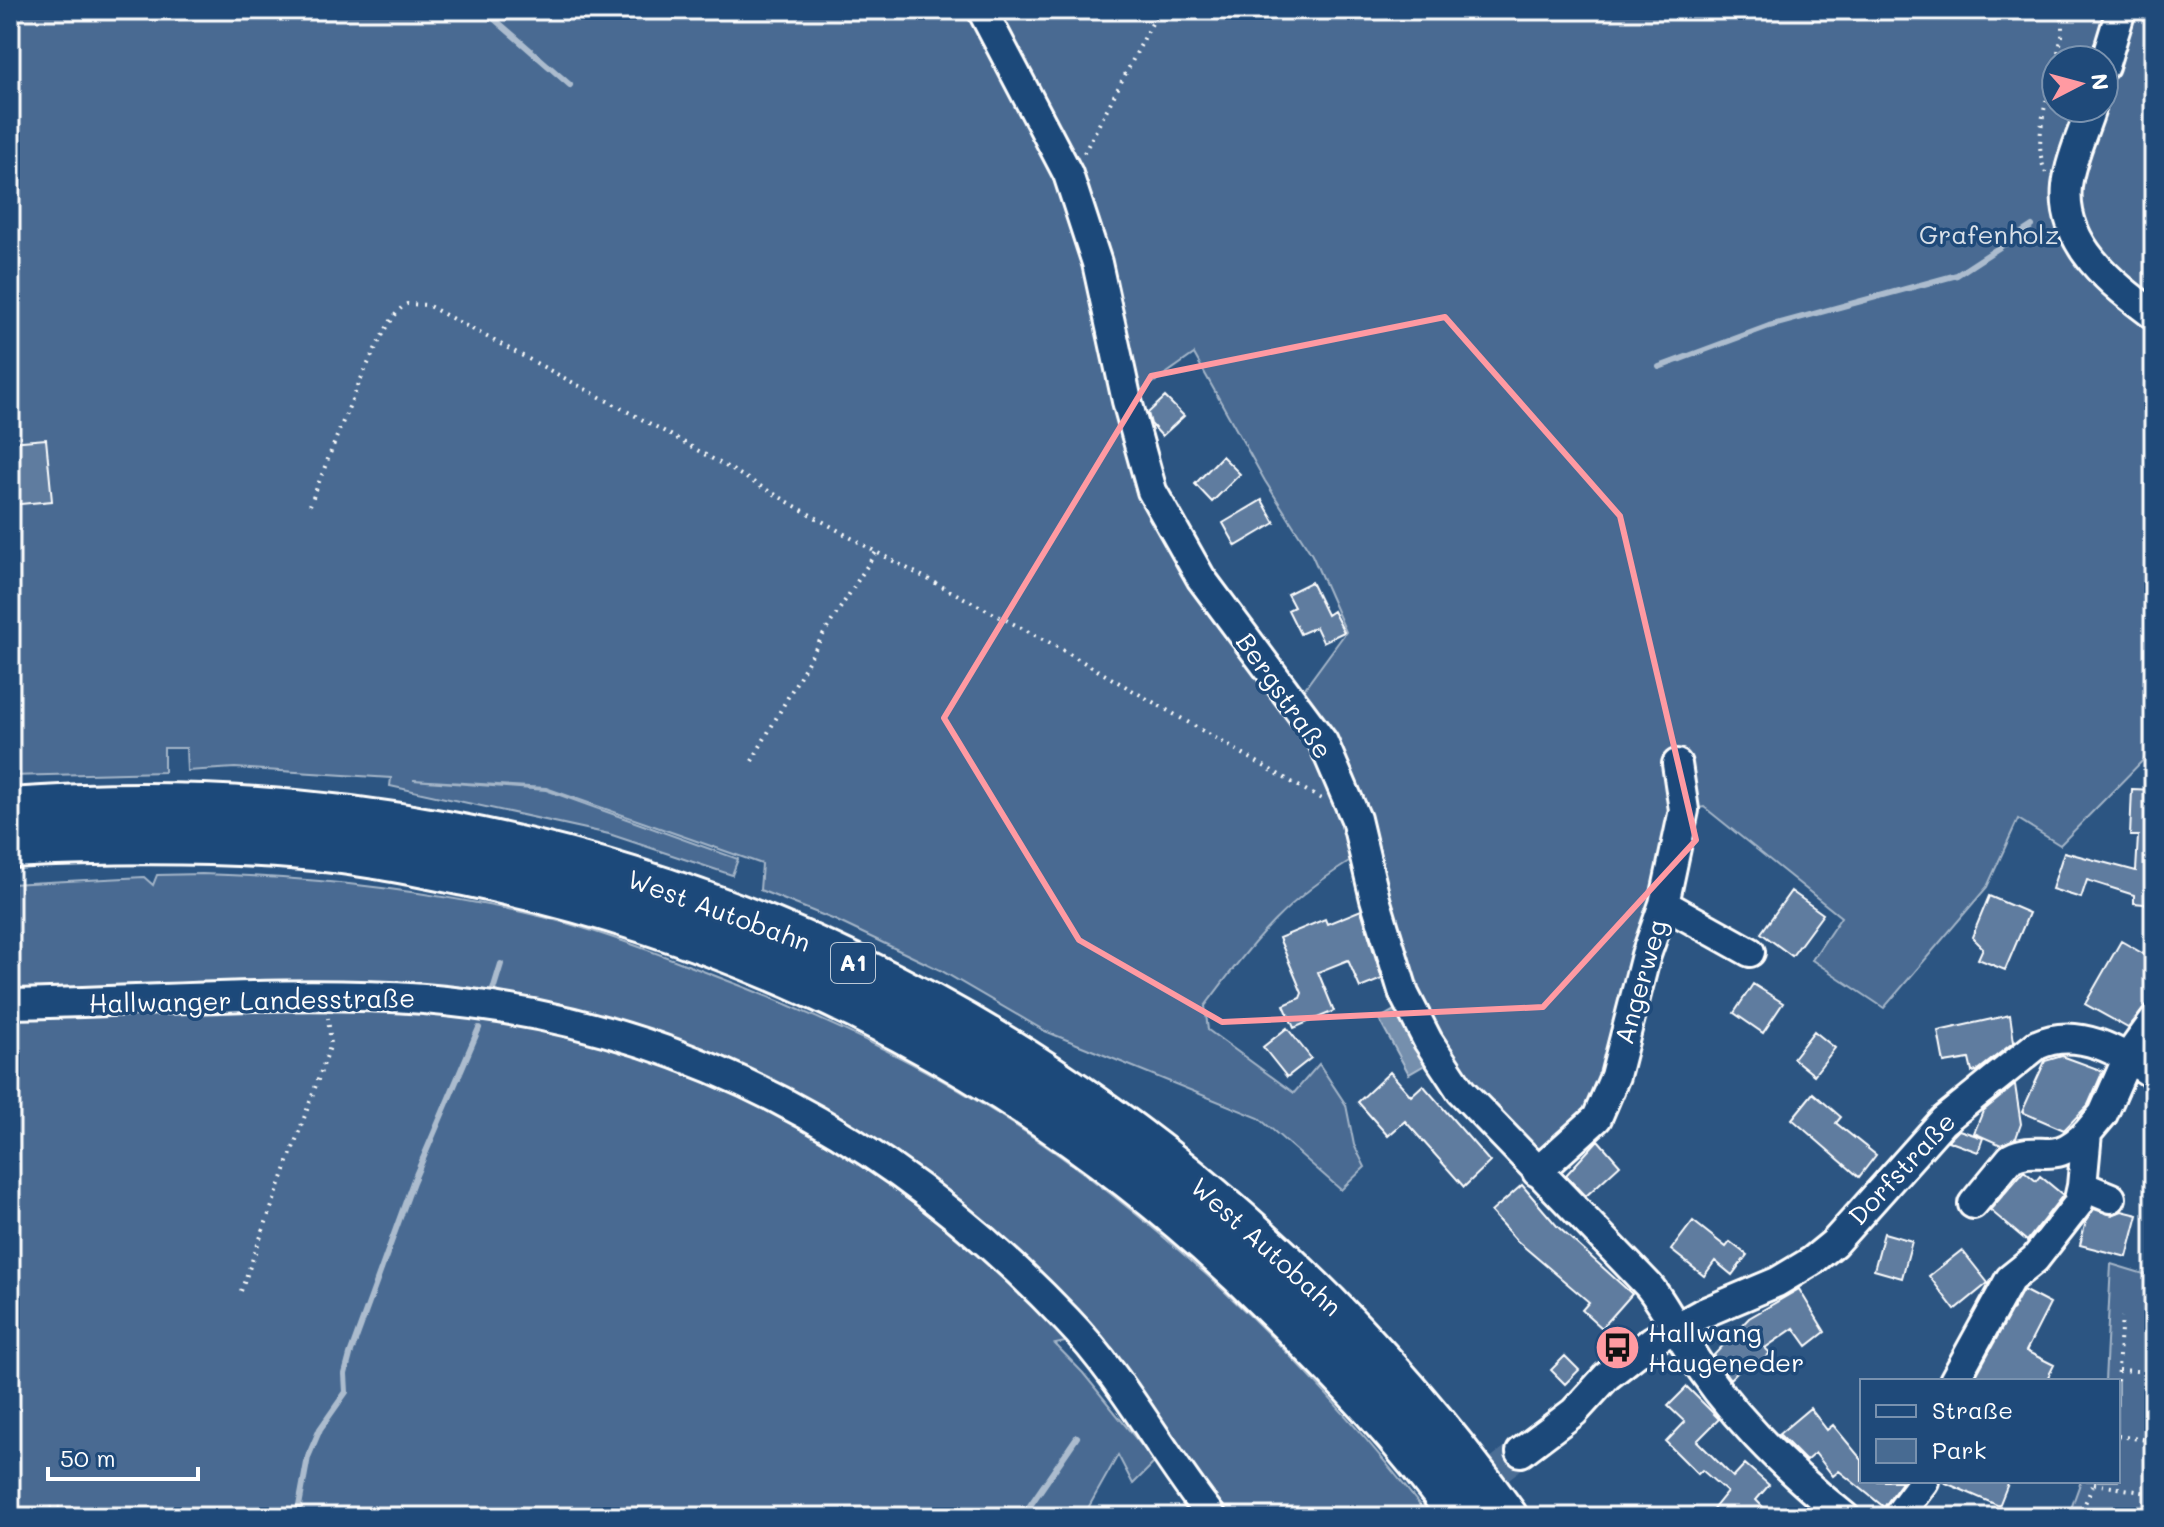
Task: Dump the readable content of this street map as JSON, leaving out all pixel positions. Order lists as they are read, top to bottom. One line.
{"streets":{"highway":["West Autobahn","A1"],"street":["Bergstraße","Angerweg","Hallwanger Landesstraße","Dorfstraße"]},"crossings":[["Bergstraße","Angerweg"],["Bergstraße","Dorfstraße"]],"parks":["Grafenholz"],"places":{"bus stop":["Hallwang Haugeneder"]},"legend":["Straße","Park"],"scale_bar":"50 m","north":"right"}
